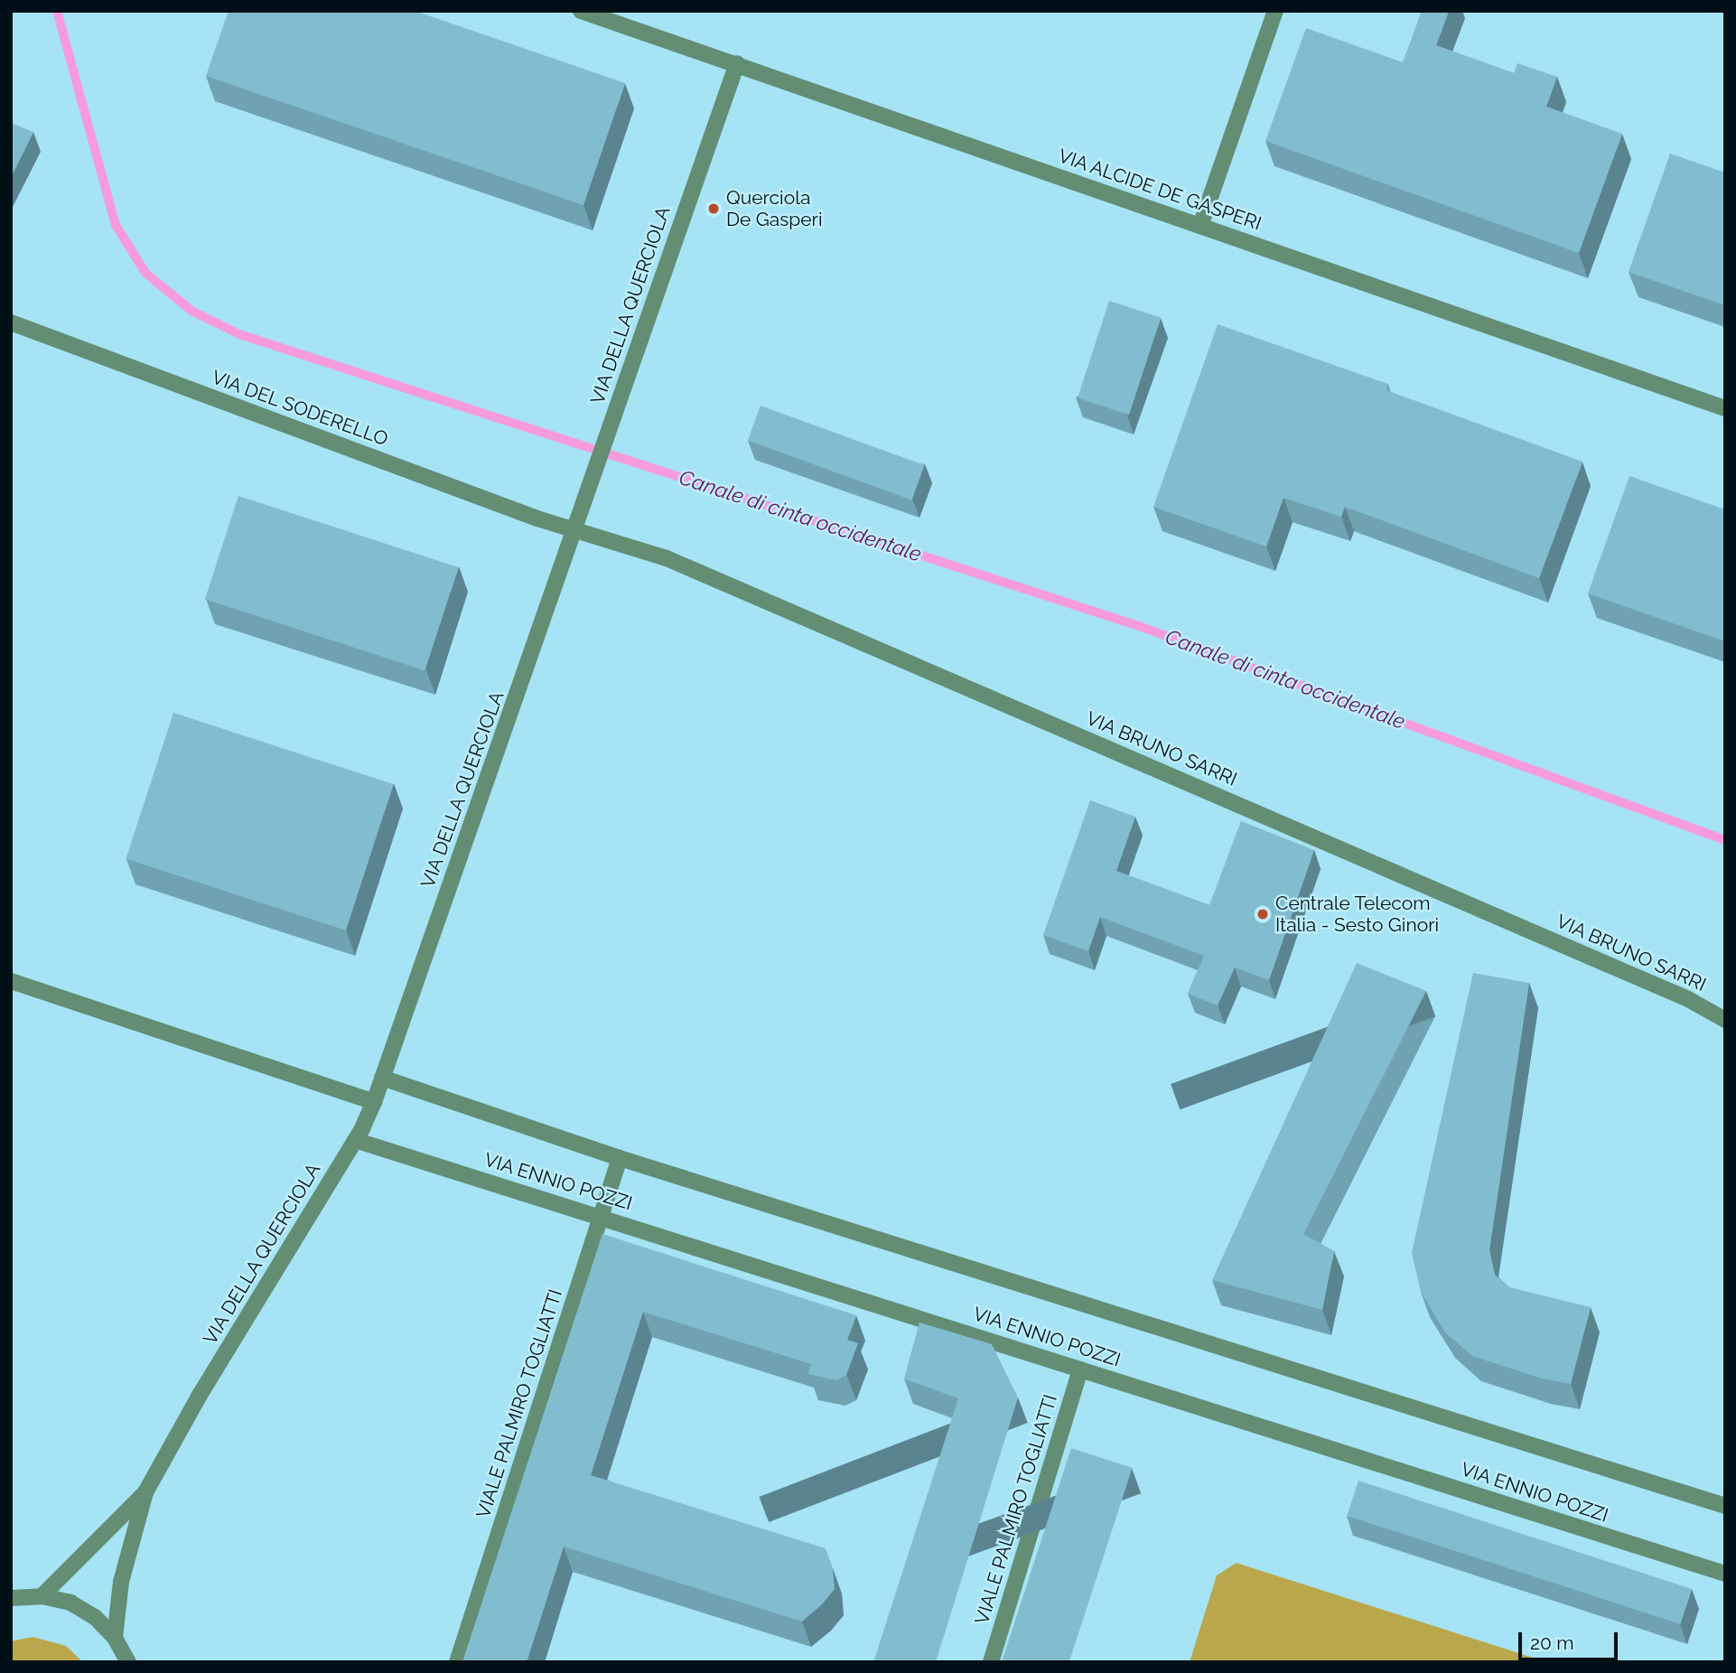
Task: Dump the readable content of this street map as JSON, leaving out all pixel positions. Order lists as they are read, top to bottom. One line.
{"streets":{"street":["VIA ALCIDE DE GASPERI","VIA DELLA QUERCIOLA","VIA DEL SODERELLO","VIA BRUNO SARRI","VIA ENNIO POZZI","VIALE PALMIRO TOGLIATTI"]},"crossings":[["VIA ALCIDE DE GASPERI","VIA DELLA QUERCIOLA"],["VIA DELLA QUERCIOLA","VIA DEL SODERELLO"],["VIA DELLA QUERCIOLA","VIA BRUNO SARRI"],["VIA DELLA QUERCIOLA","VIA ENNIO POZZI"],["VIA DEL SODERELLO","VIA BRUNO SARRI"],["VIA ENNIO POZZI","VIALE PALMIRO TOGLIATTI"]],"water":["Canale di cinta occidentale"],"places":["Querciola De Gasperi","Centrale Telecom Italia - Sesto Ginori"],"scale_bar":"20 m"}
